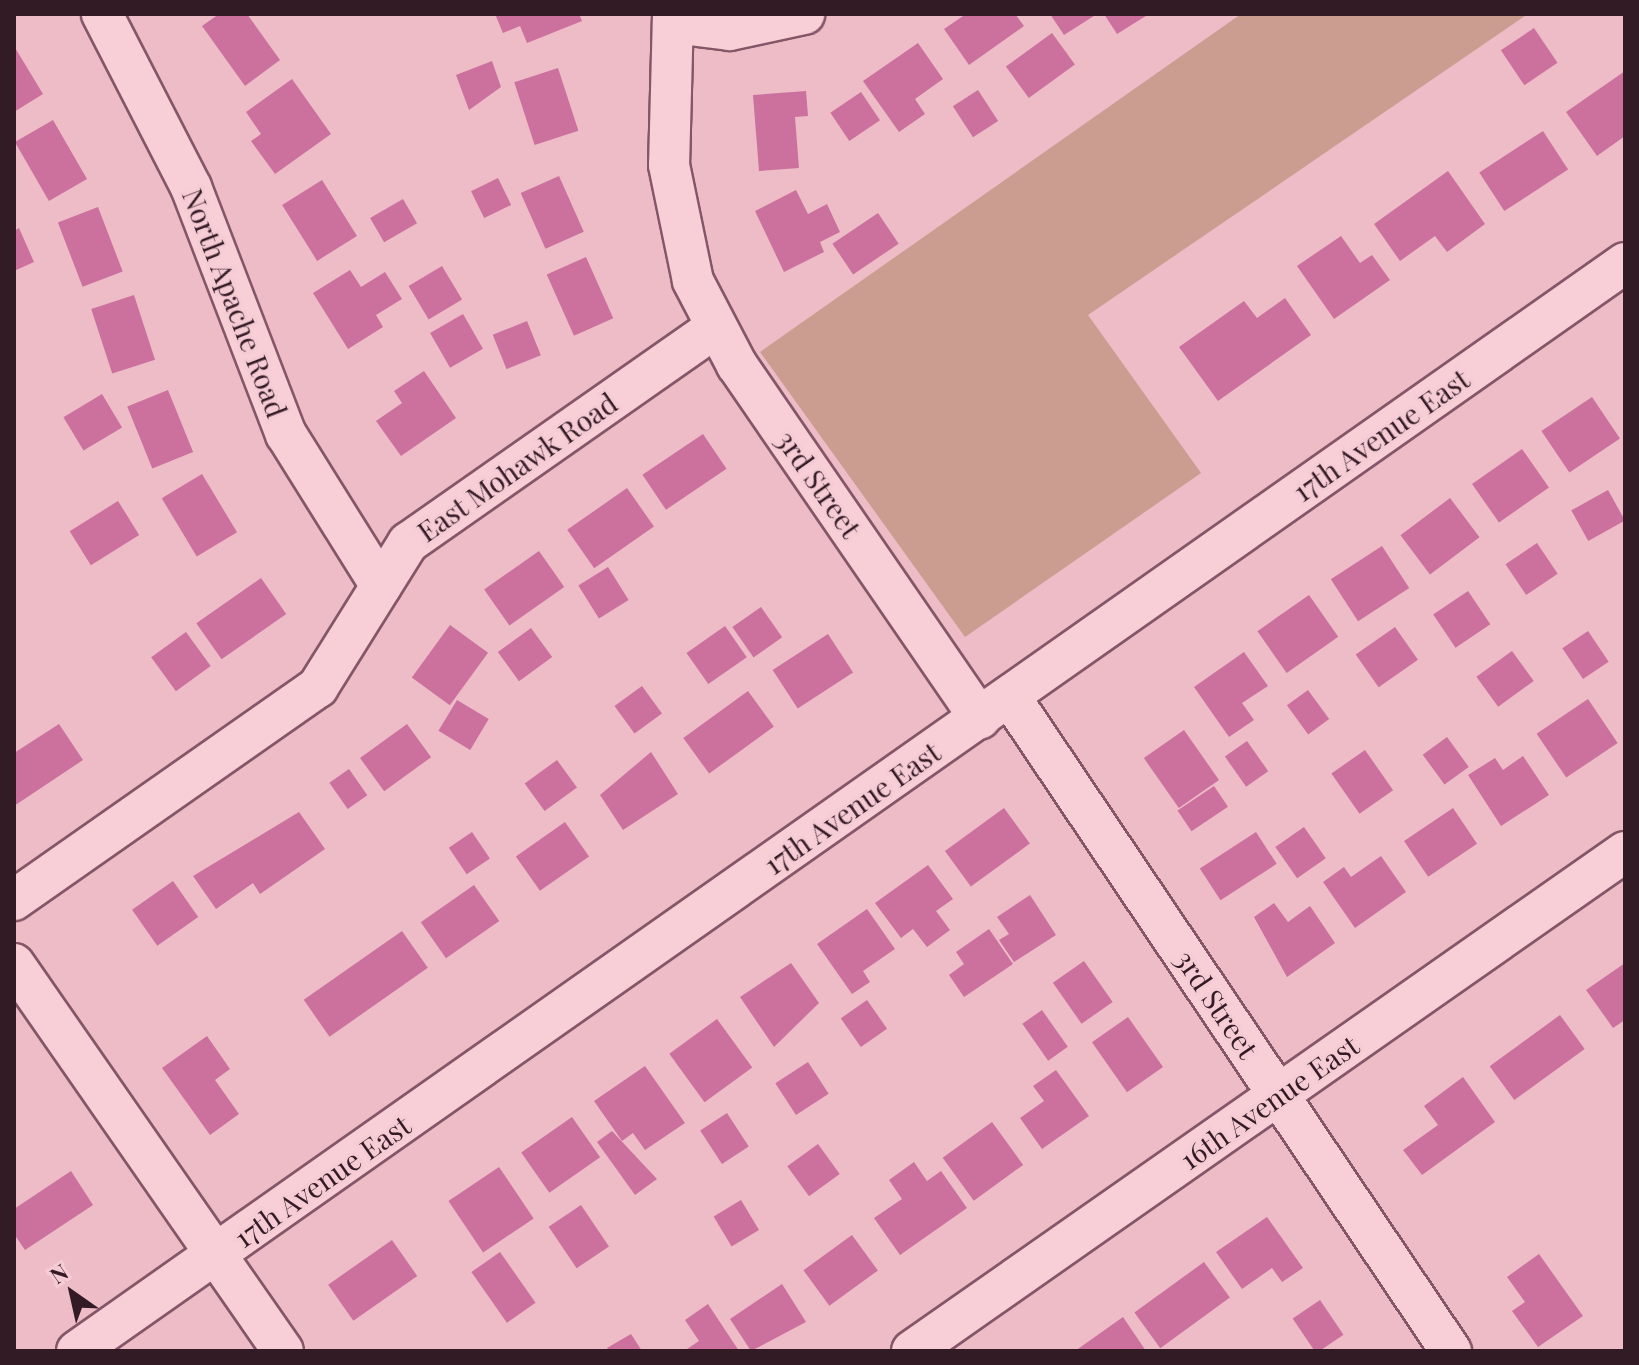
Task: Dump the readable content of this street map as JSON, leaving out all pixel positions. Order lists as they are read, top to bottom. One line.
{"streets":{"street":["North Apache Road","17th Avenue East","East Mohawk Road","3rd Street","16th Avenue East"]},"crossings":[["North Apache Road","East Mohawk Road"],["17th Avenue East","3rd Street"],["East Mohawk Road","3rd Street"],["3rd Street","16th Avenue East"]],"north":"top left"}
